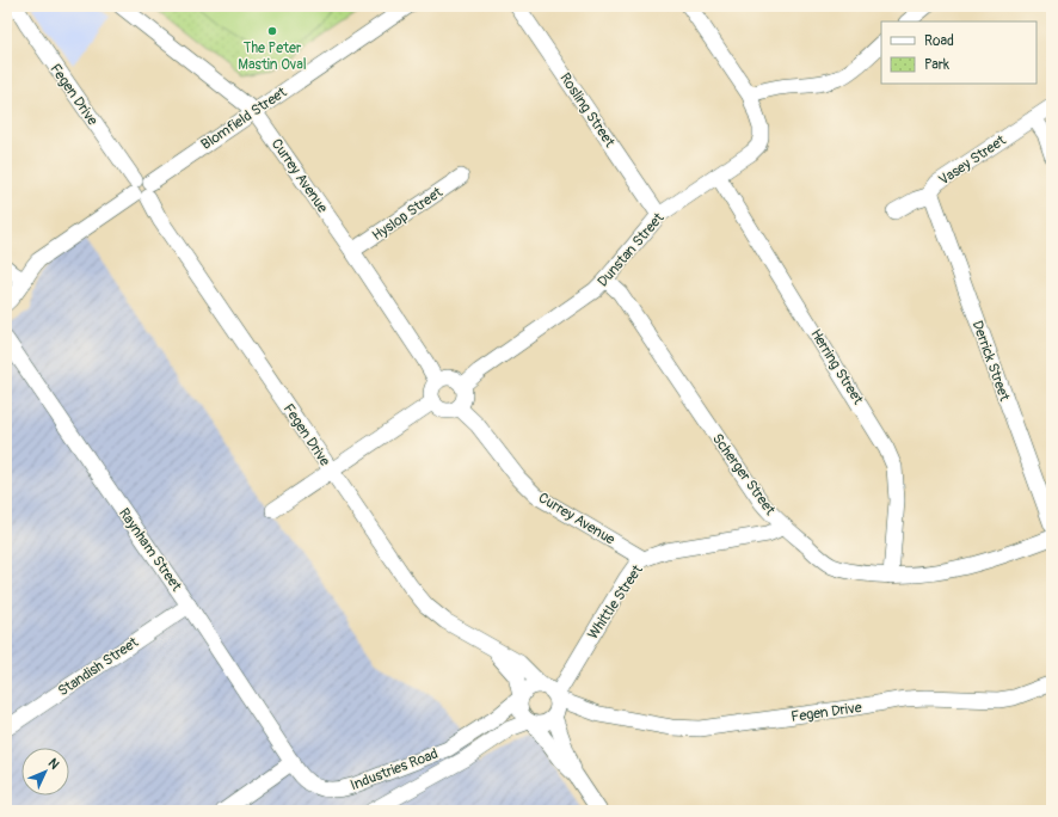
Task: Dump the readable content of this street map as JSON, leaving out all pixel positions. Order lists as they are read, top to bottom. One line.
{"streets":{"street":["Fegen Drive","Rosling Street","Blomfield Street","Vasey Street","Currey Avenue","Hyslop Street","Dunstan Street","Derrick Street","Herring Street","Scherger Street","Raynham Street","Whittle Street","Standish Street","Industries Road"]},"crossings":[["Fegen Drive","Blomfield Street"],["Fegen Drive","Whittle Street"],["Fegen Drive","Industries Road"],["Rosling Street","Dunstan Street"],["Blomfield Street","Currey Avenue"],["Vasey Street","Derrick Street"],["Currey Avenue","Hyslop Street"],["Currey Avenue","Dunstan Street"],["Currey Avenue","Whittle Street"],["Dunstan Street","Herring Street"],["Dunstan Street","Scherger Street"],["Herring Street","Scherger Street"],["Scherger Street","Whittle Street"],["Raynham Street","Standish Street"],["Raynham Street","Industries Road"],["Whittle Street","Industries Road"]],"places":["The Peter Mastin Oval"],"legend":["Road","Park"],"north":"top right"}
